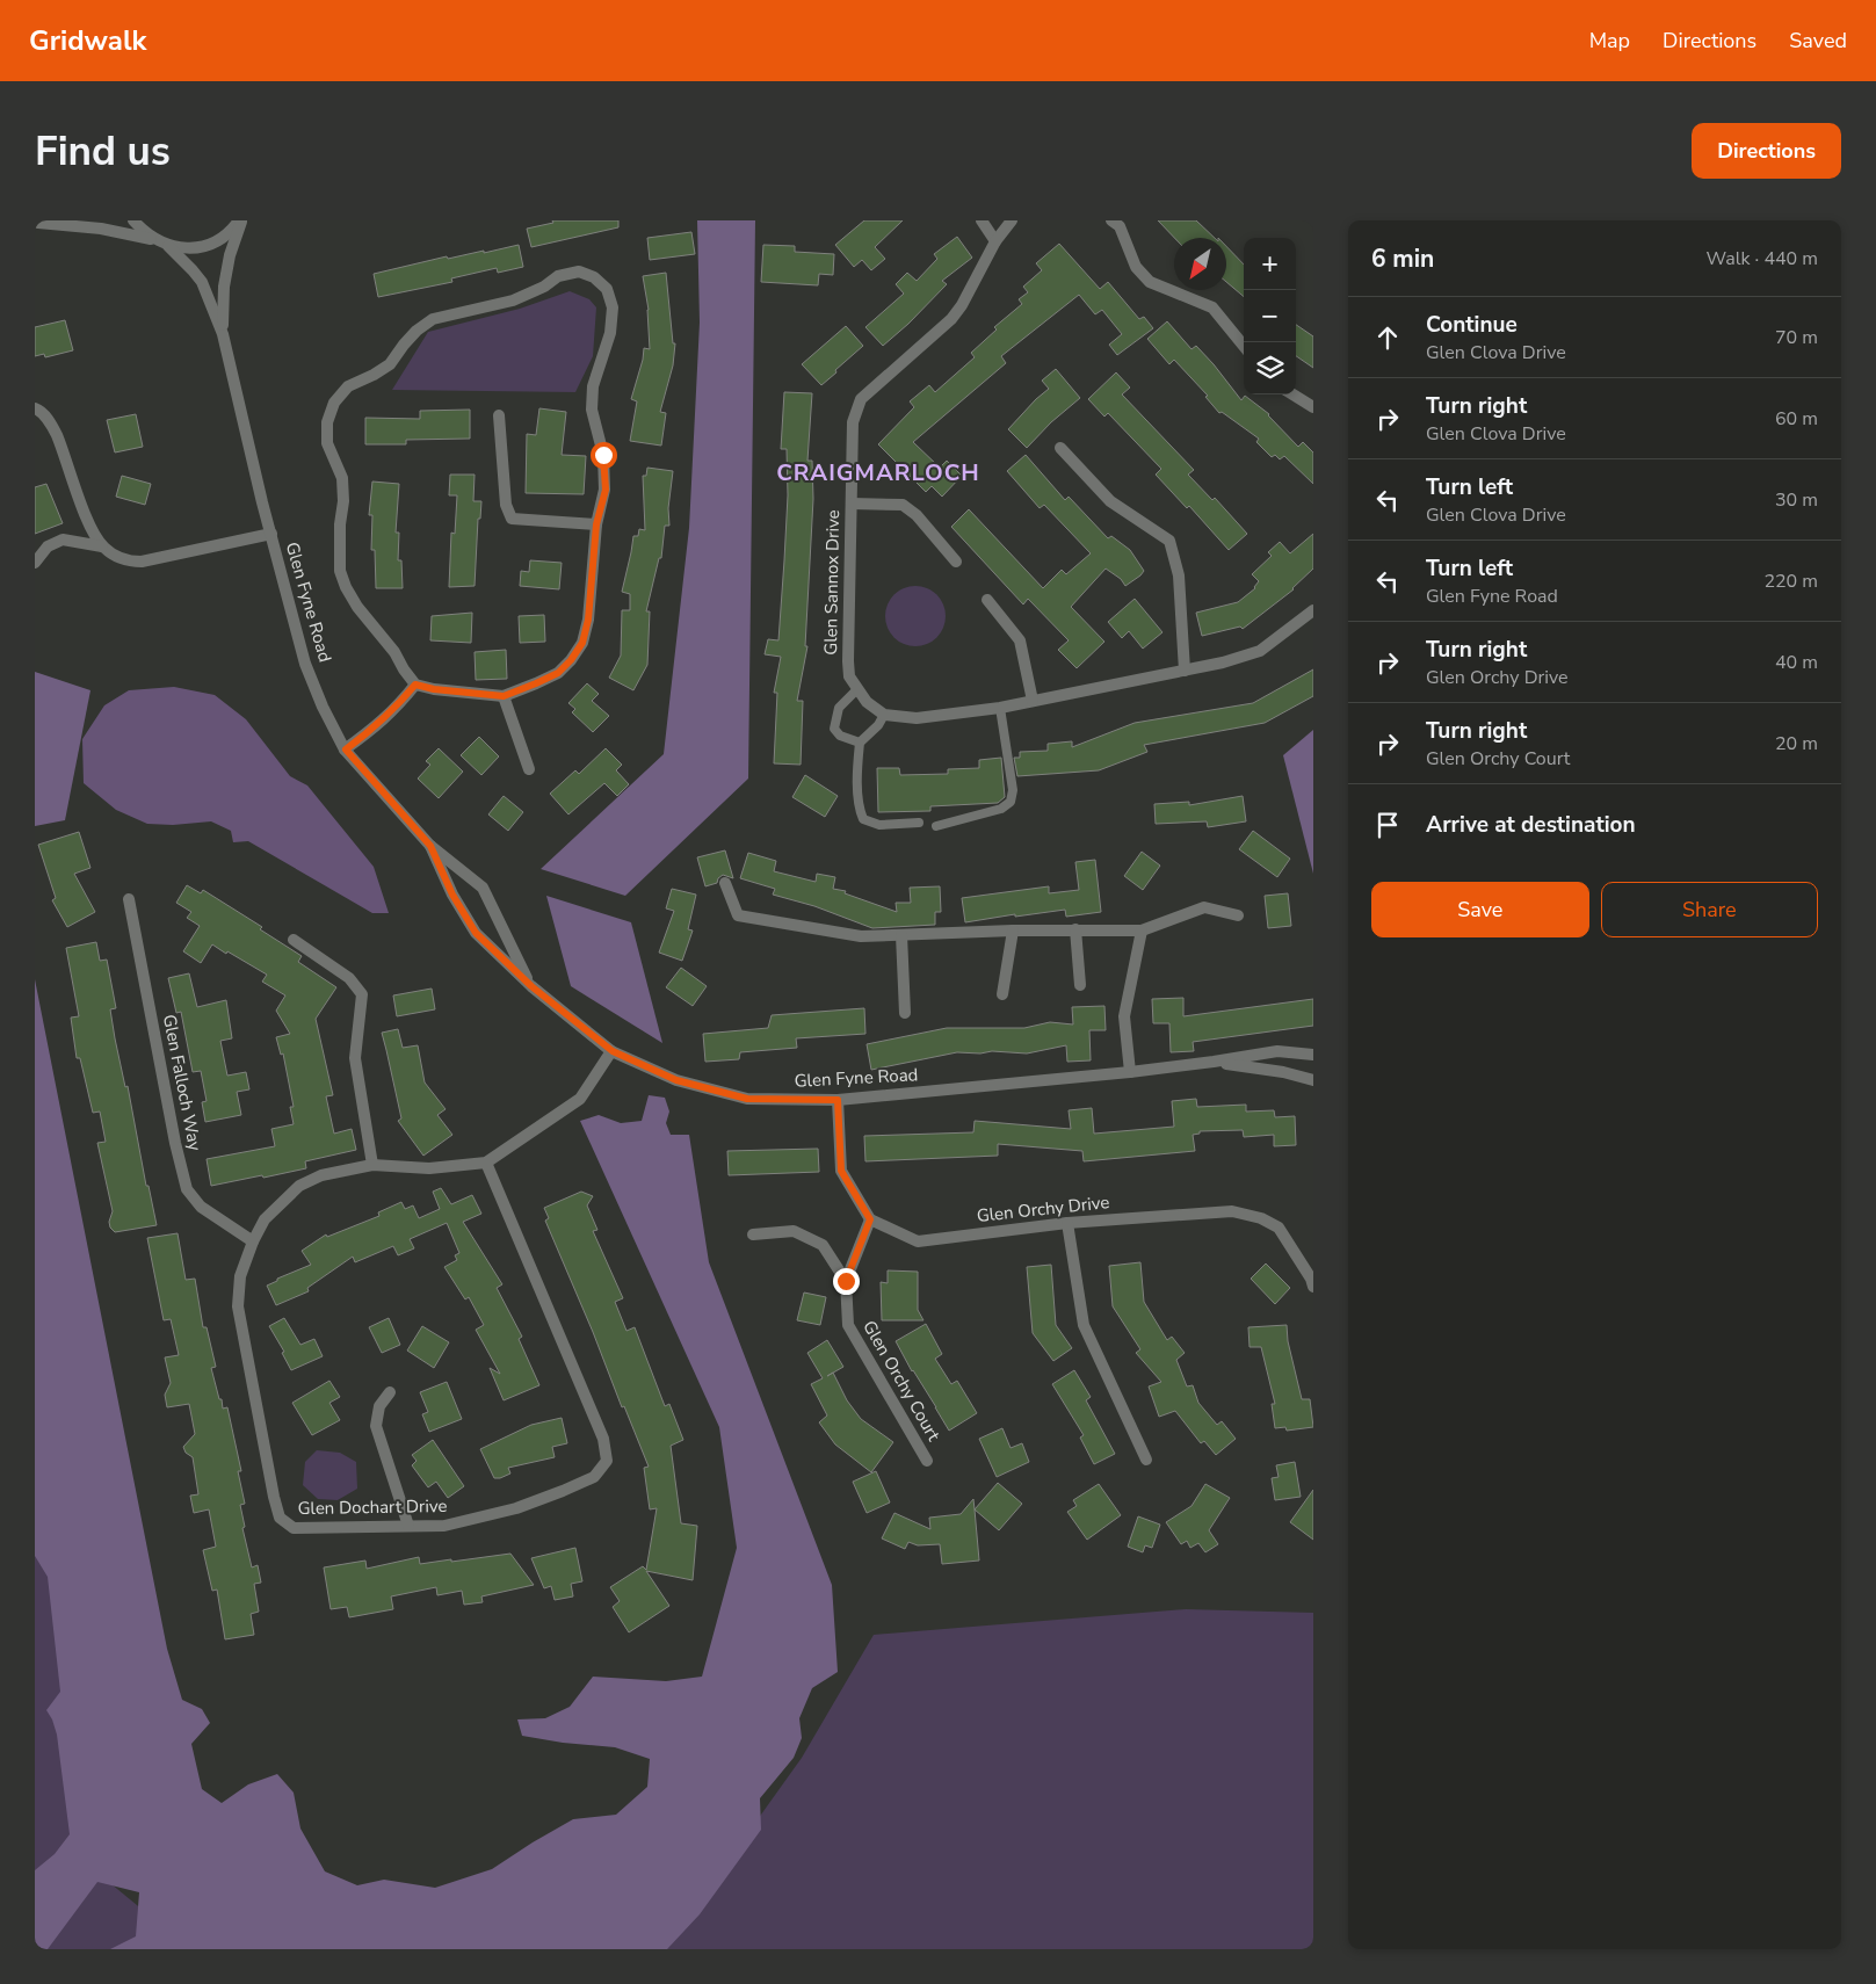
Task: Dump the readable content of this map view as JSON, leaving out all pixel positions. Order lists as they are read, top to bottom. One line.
{"streets":{"street":["Glen Sannox Drive","Glen Fyne Road","Glen Falloch Way","Glen Orchy Drive","Glen Orchy Court","Glen Dochart Drive"]},"crossings":[["Glen Fyne Road","Glen Dochart Drive"],["Glen Falloch Way","Glen Dochart Drive"],["Glen Orchy Drive","Glen Orchy Court"]],"districts":["CRAIGMARLOCH"],"north":"bottom left","page":{"header":"Gridwalk","nav":["Map","Directions","Saved"],"buttons":["Directions",["Save","Share"]],"title":"Find us","heading":["6 min","Walk · 440 m"],"map_buttons":["+","−"],"list":[["Continue","Glen Clova Drive","70 m"],["Turn right","Glen Clova Drive","60 m"],["Turn left","Glen Clova Drive","30 m"],["Turn left","Glen Fyne Road","220 m"],["Turn right","Glen Orchy Drive","40 m"],["Turn right","Glen Orchy Court","20 m"],"Arrive at destination"]}}
